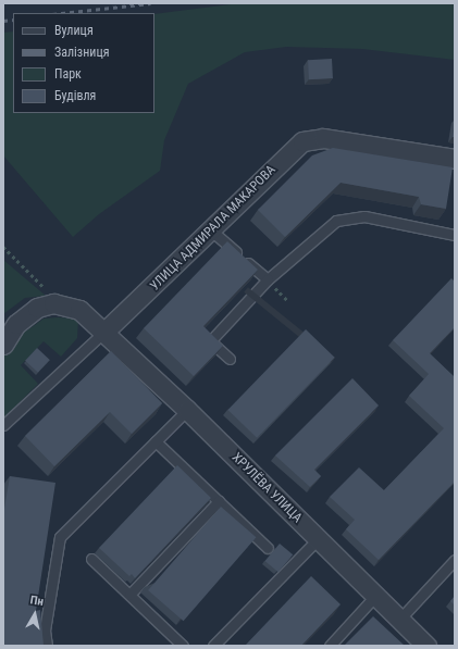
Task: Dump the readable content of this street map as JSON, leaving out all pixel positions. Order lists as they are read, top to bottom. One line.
{"streets":{"street":["УЛИЦА АДМИРАЛА МАКАРОВА","ХРУЛЁВА УЛИЦА"]},"crossings":[["УЛИЦА АДМИРАЛА МАКАРОВА","ХРУЛЁВА УЛИЦА"]],"legend":["Вулиця","Залізниця","Парк","Будівля"],"north":"top"}
